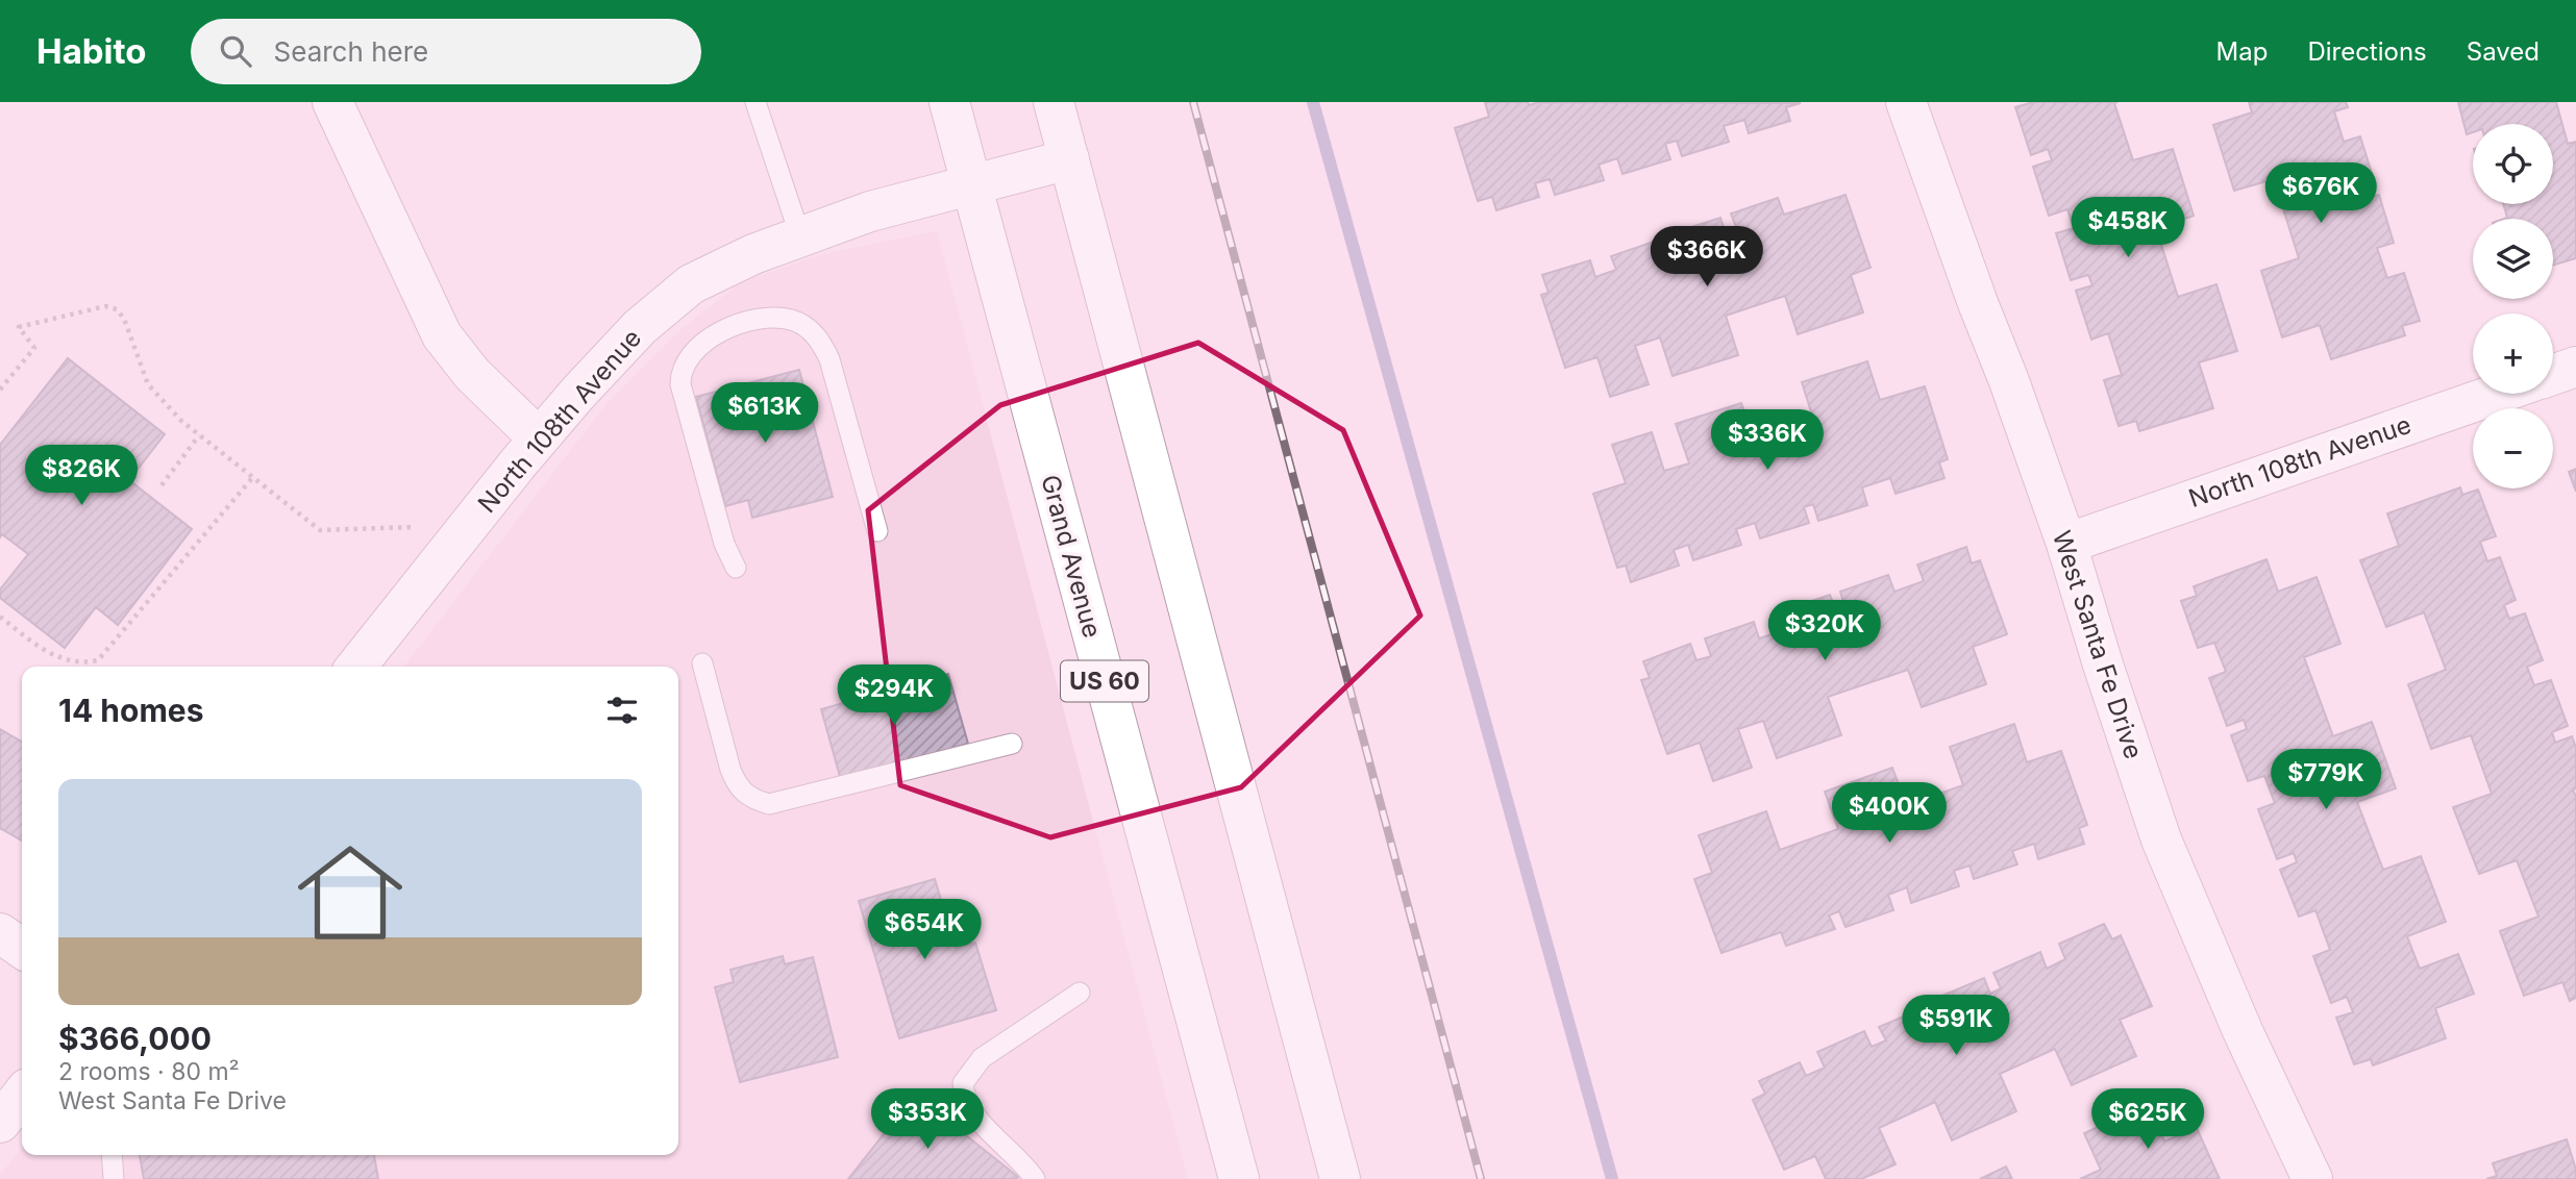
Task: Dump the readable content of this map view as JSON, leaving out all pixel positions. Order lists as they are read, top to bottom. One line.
{"streets":{"main road":["North 108th Avenue","Grand Avenue","West Santa Fe Drive","US 60"]},"crossings":[["North 108th Avenue","Grand Avenue"],["North 108th Avenue","West Santa Fe Drive"]],"page":{"header":"Habito","search":"Search here","nav":["Map","Directions","Saved"],"map_buttons":["+","−"],"price":["$676K","$458K","$366K","$613K","$336K","$826K","$320K","$294K","$779K","$400K","$654K","$591K","$353K","$625K"],"heading":"14 homes","list":[{"name":"$366,000","note":"2 rooms · 80 m² · West Santa Fe Drive"}]}}
